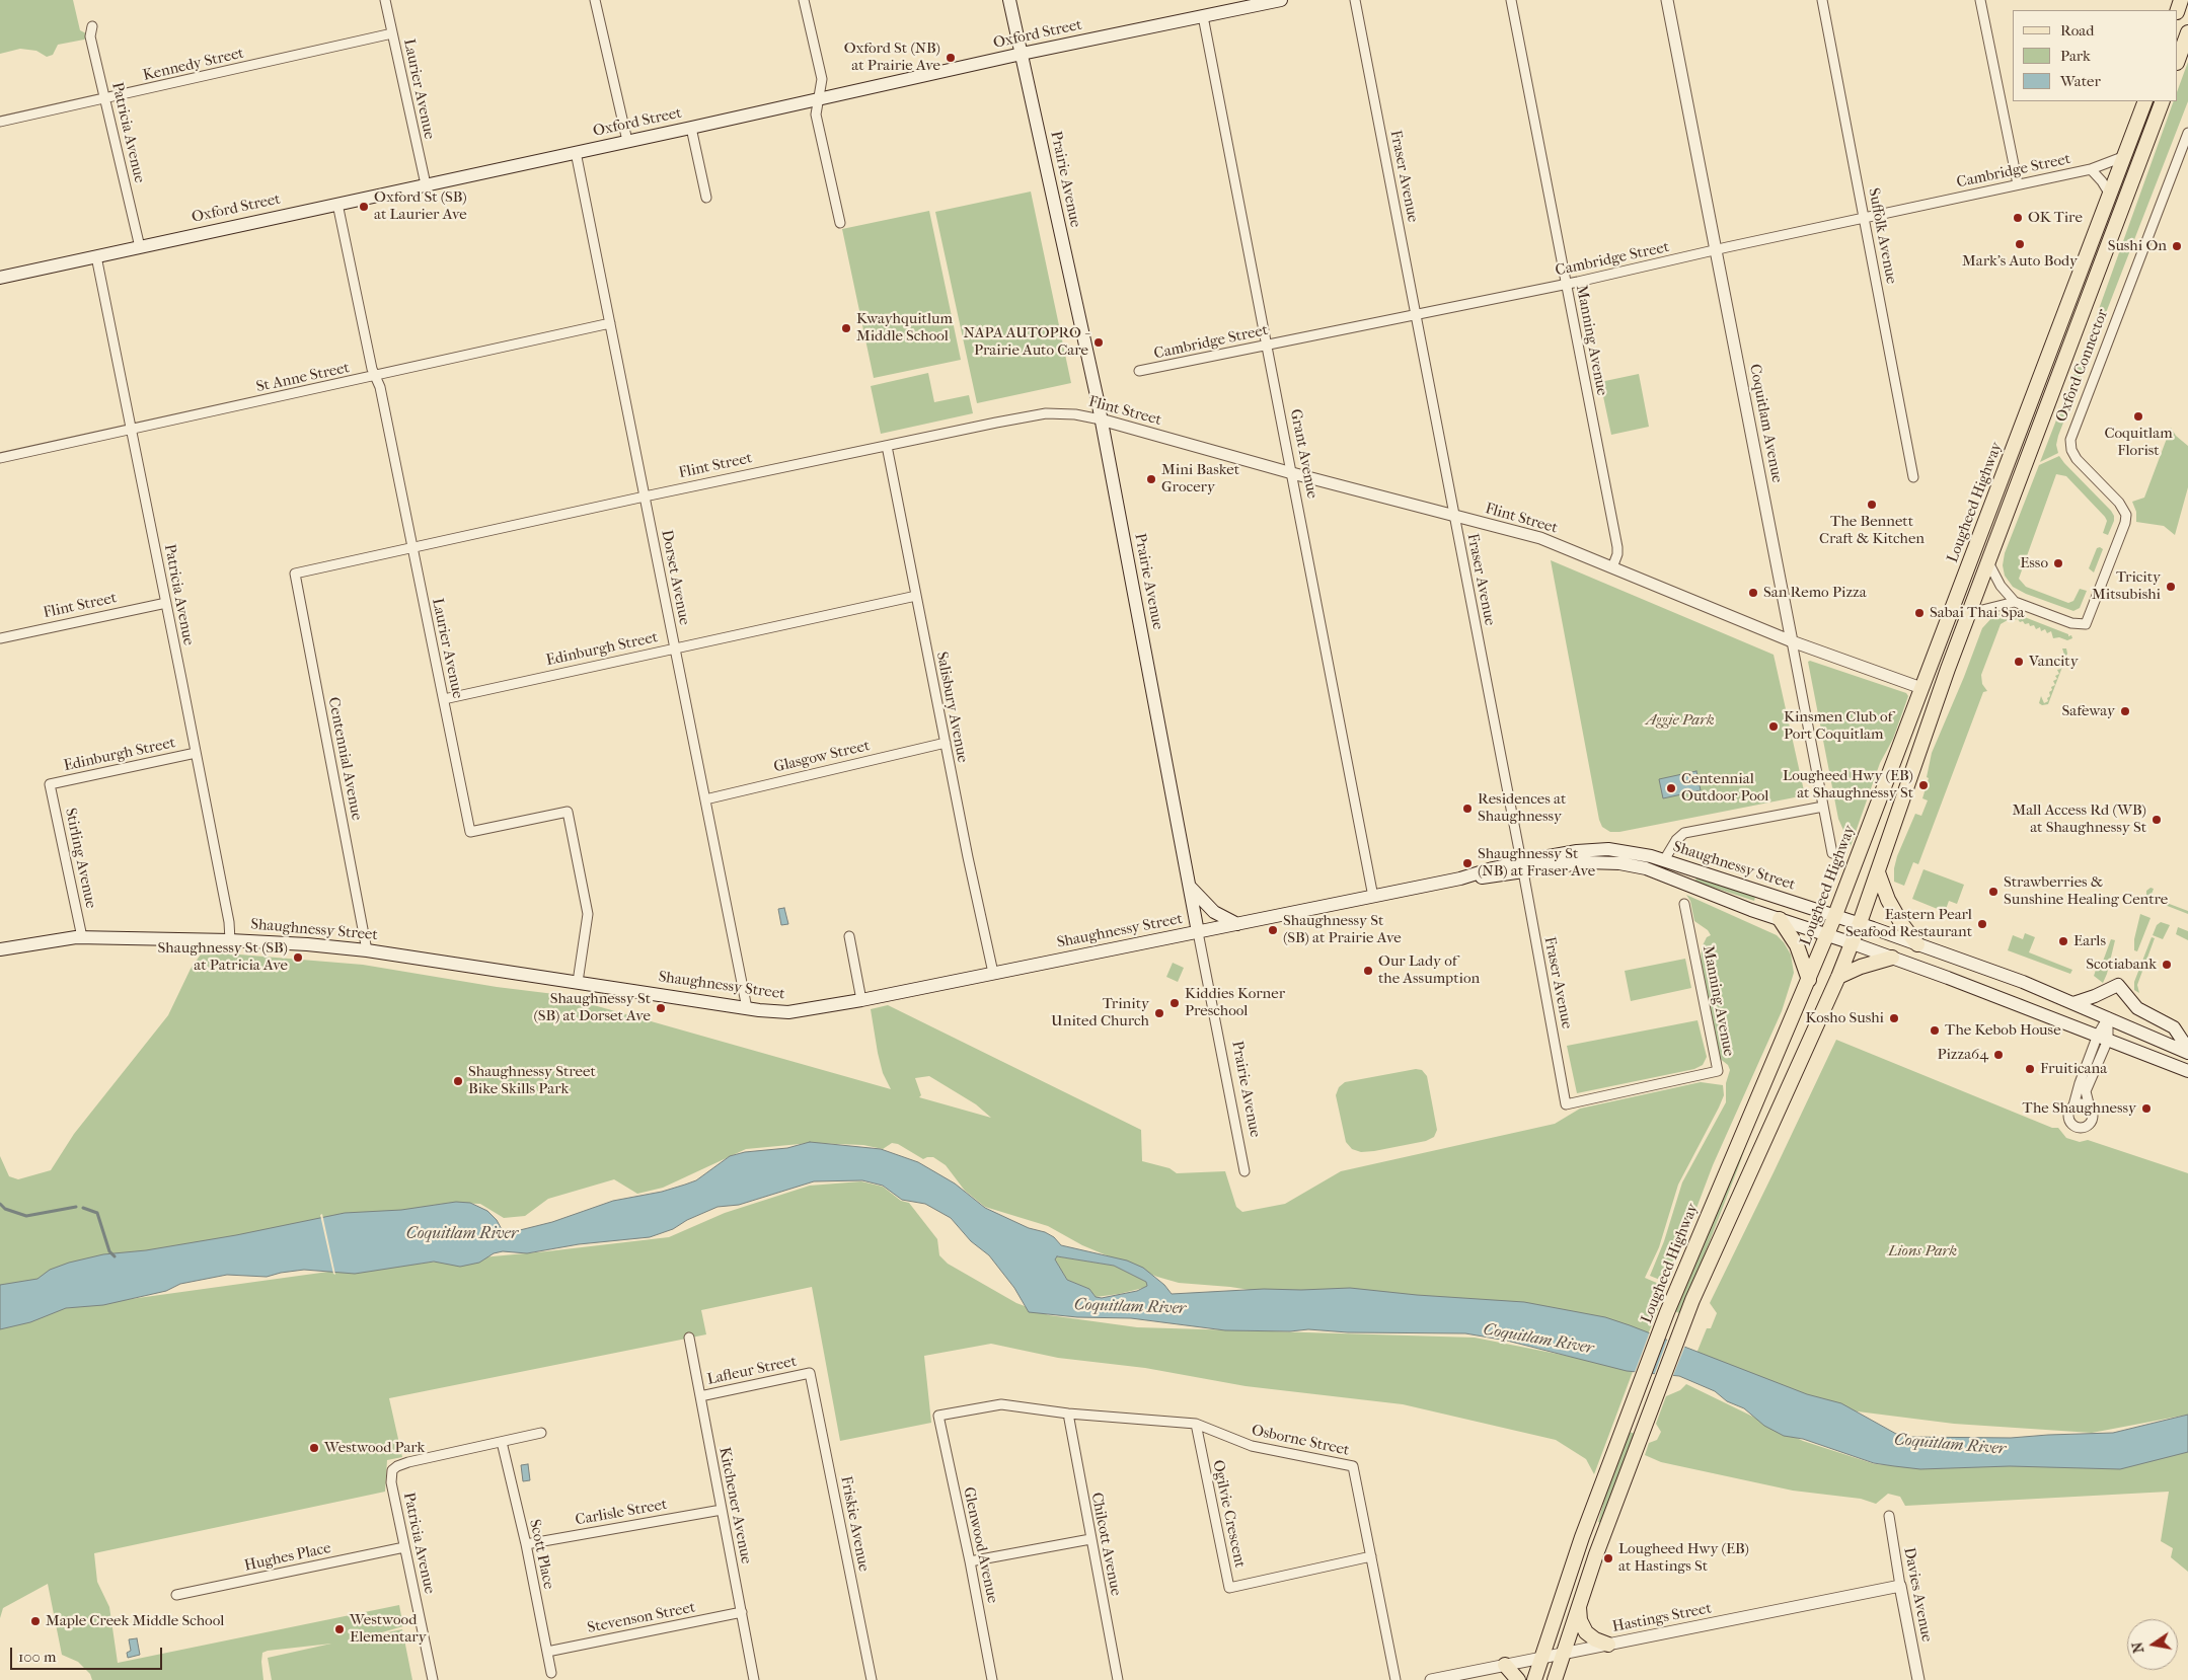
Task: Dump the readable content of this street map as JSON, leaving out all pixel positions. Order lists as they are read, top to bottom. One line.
{"streets":{"main road":["Oxford Street","Prairie Avenue","Lougheed Highway","Shaughnessy Street"],"street":["Kennedy Street","Laurier Avenue","Patricia Avenue","Cambridge Street","Fraser Avenue","Suffolk Avenue","Manning Avenue","Oxford Connector","St Anne Street","Flint Street","Coquitlam Avenue","Grant Avenue","Dorset Avenue","Edinburgh Street","Salisbury Avenue","Glasgow Street","Centennial Avenue","Stirling Avenue","Lafleur Street","Osborne Street","Kitchener Avenue","Carlisle Street","Ogilvie Crescent","Friskie Avenue","Chilcott Avenue","Glenwood Avenue","Scott Place","Hughes Place","Davies Avenue","Stevenson Street","Hastings Street"]},"crossings":[["Oxford Street","Laurier Avenue"],["Oxford Street","Patricia Avenue"],["Oxford Street","Prairie Avenue"],["Oxford Street","Grant Avenue"],["Oxford Street","Dorset Avenue"],["Kennedy Street","Laurier Avenue"],["Kennedy Street","Patricia Avenue"],["Laurier Avenue","St Anne Street"],["Laurier Avenue","Flint Street"],["Laurier Avenue","Edinburgh Street"],["Laurier Avenue","Shaughnessy Street"],["Patricia Avenue","St Anne Street"],["Patricia Avenue","Flint Street"],["Patricia Avenue","Edinburgh Street"],["Patricia Avenue","Shaughnessy Street"],["Patricia Avenue","Scott Place"],["Patricia Avenue","Hughes Place"],["Cambridge Street","Fraser Avenue"],["Cambridge Street","Suffolk Avenue"],["Cambridge Street","Manning Avenue"],["Cambridge Street","Coquitlam Avenue"],["Cambridge Street","Grant Avenue"],["Cambridge Street","Lougheed Highway"],["Fraser Avenue","Manning Avenue"],["Fraser Avenue","Flint Street"],["Fraser Avenue","Shaughnessy Street"],["Prairie Avenue","Flint Street"],["Prairie Avenue","Shaughnessy Street"],["Manning Avenue","Flint Street"],["St Anne Street","Dorset Avenue"],["Flint Street","Coquitlam Avenue"],["Flint Street","Grant Avenue"],["Flint Street","Lougheed Highway"],["Flint Street","Dorset Avenue"],["Flint Street","Salisbury Avenue"],["Flint Street","Centennial Avenue"],["Grant Avenue","Shaughnessy Street"],["Lougheed Highway","Shaughnessy Street"],["Lougheed Highway","Hastings Street"],["Dorset Avenue","Edinburgh Street"],["Dorset Avenue","Glasgow Street"],["Dorset Avenue","Shaughnessy Street"],["Edinburgh Street","Salisbury Avenue"],["Edinburgh Street","Stirling Avenue"],["Salisbury Avenue","Glasgow Street"],["Salisbury Avenue","Shaughnessy Street"],["Centennial Avenue","Shaughnessy Street"],["Stirling Avenue","Shaughnessy Street"],["Lafleur Street","Kitchener Avenue"],["Lafleur Street","Friskie Avenue"],["Osborne Street","Ogilvie Crescent"],["Osborne Street","Chilcott Avenue"],["Osborne Street","Glenwood Avenue"],["Kitchener Avenue","Carlisle Street"],["Kitchener Avenue","Stevenson Street"],["Carlisle Street","Scott Place"],["Scott Place","Stevenson Street"],["Davies Avenue","Hastings Street"]],"water":["Coquitlam River"],"parks":["Aggie Park","Lions Park"],"places":["Oxford St (NB) at Prairie Ave","Oxford St (SB) at Laurier Ave","OK Tire","Mark's Auto Body","Sushi On","Kwayhquitlum Middle School","NAPA AUTOPRO - Prairie Auto Care","Coquitlam Florist","Mini Basket Grocery","The Bennett Craft & Kitchen","Esso","Tricity Mitsubishi","San Remo Pizza","Sabai Thai Spa","Vancity","Safeway","Kinsmen Club of Port Coquitlam","Lougheed Hwy (EB) at Shaughnessy St","Centennial Outdoor Pool","Residences at Shaughnessy","Mall Access Rd (WB) at Shaughnessy St","Shaughnessy St (NB) at Fraser Ave","Strawberries & Sunshine Healing Centre","Eastern Pearl Seafood Restaurant","Shaughnessy St (SB) at Prairie Ave","Earls","Shaughnessy St (SB) at Patricia Ave","Scotiabank","Our Lady of the Assumption","Kiddies Korner Preschool","Shaughnessy St (SB) at Dorset Ave","Trinity United Church","Kosho Sushi","The Kebob House","Pizza64","Fruiticana","Shaughnessy Street Bike Skills Park","The Shaughnessy","Westwood Park","Lougheed Hwy (EB) at Hastings St","Maple Creek Middle School","Westwood Elementary"],"legend":["Road","Park","Water"],"scale_bar":"100 m","north":"left"}
